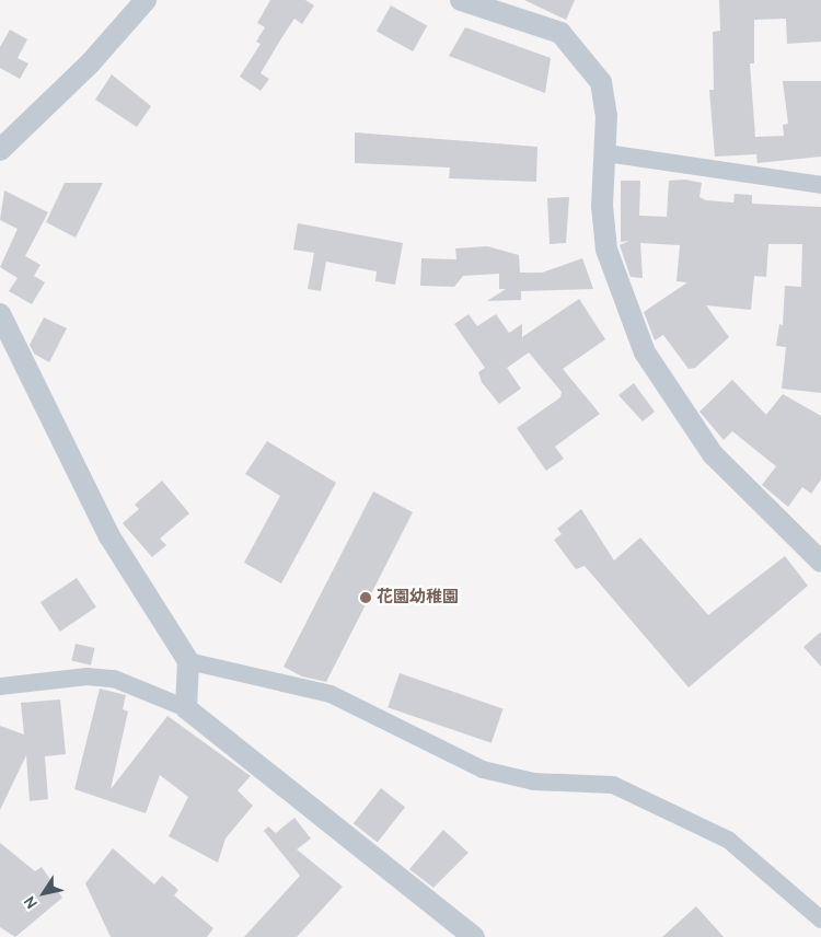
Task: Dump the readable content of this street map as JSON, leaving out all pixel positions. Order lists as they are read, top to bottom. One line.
{"places":["花園幼稚園"],"north":"bottom left"}
